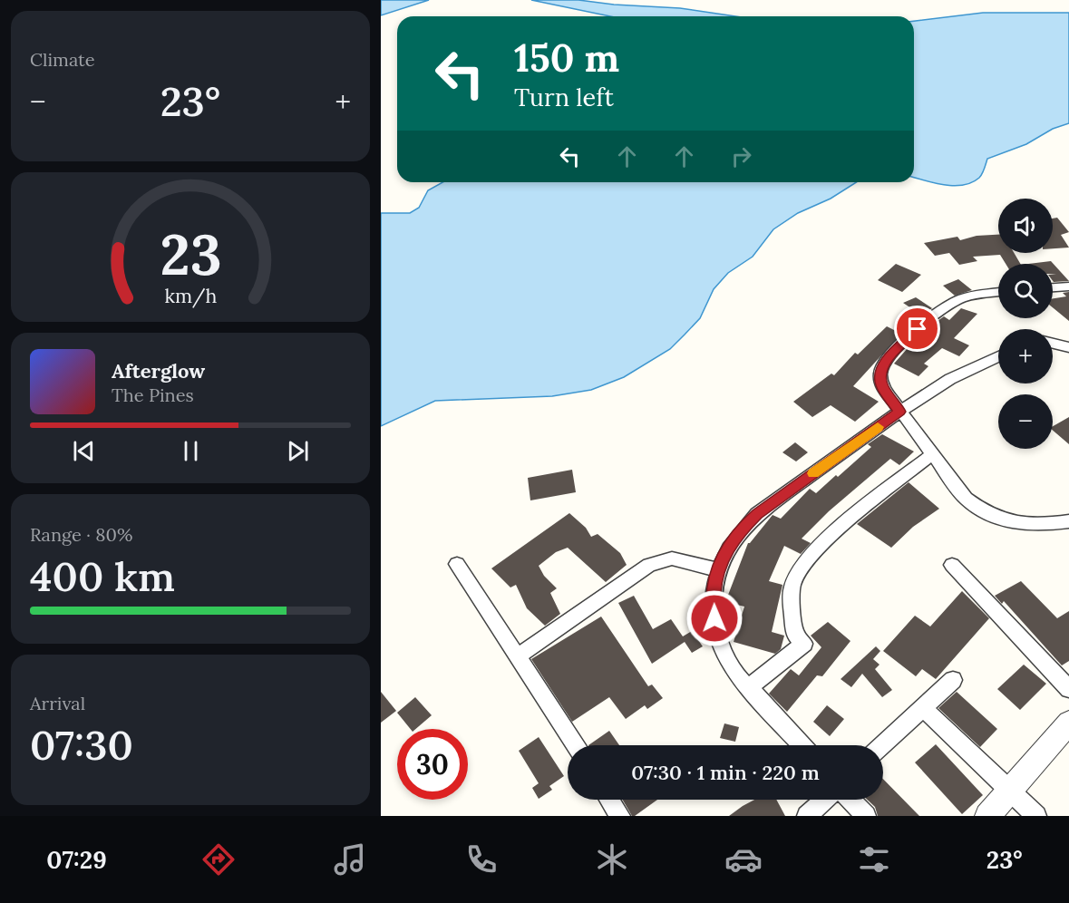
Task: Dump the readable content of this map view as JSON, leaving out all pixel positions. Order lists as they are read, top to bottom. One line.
{"page":{"tile":["Climate",["Range · 80%","400 km"],["Arrival","07:30"]],"turn":["150 m","Turn left"],"heat":["−","23°","+"],"map_buttons":["+","−"],"song":["Afterglow","The Pines"],"limit":"30","trip":"07:30 · 1 min · 220 m","tabs":["07:29","23°"],"gauge":["23","km/h"]}}
